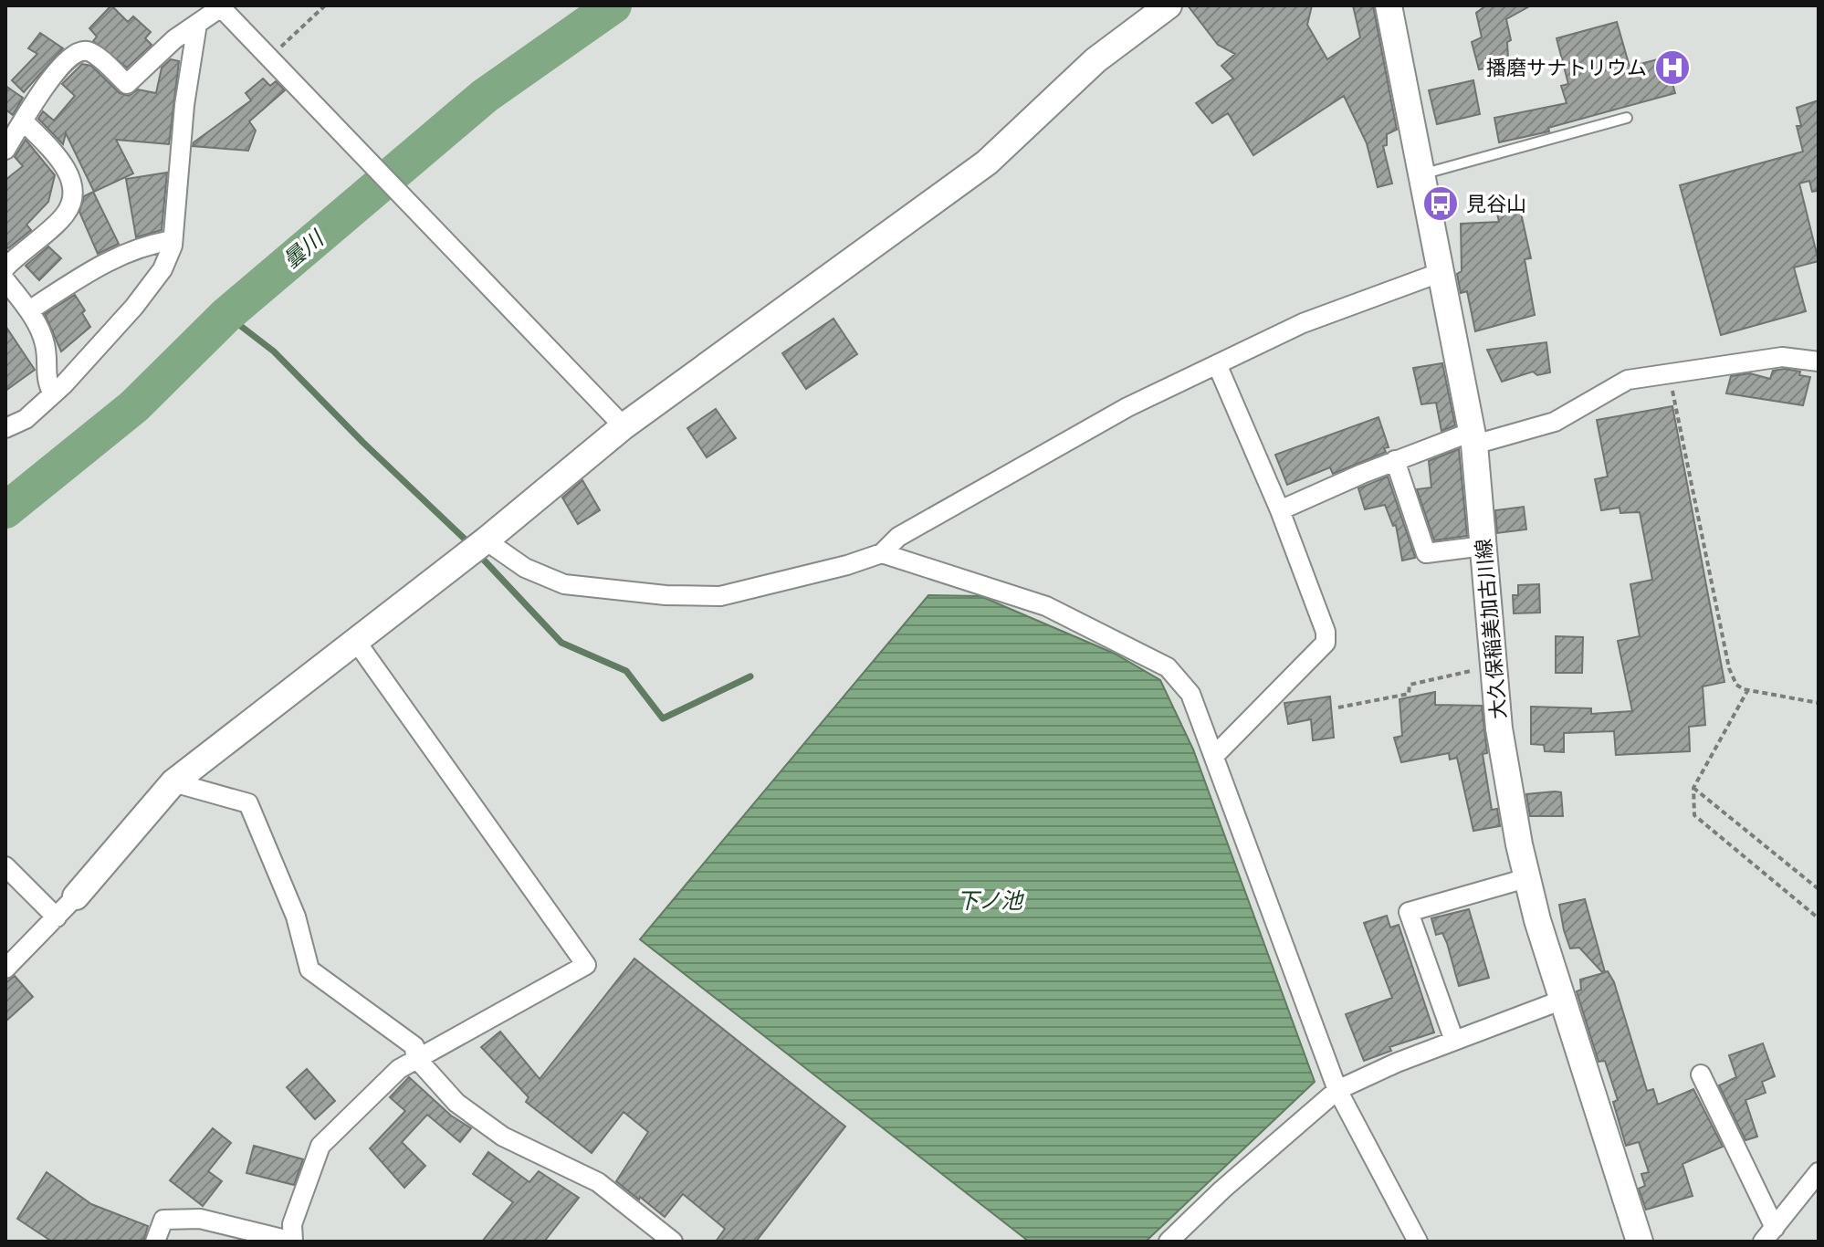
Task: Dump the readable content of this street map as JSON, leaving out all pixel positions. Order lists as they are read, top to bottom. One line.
{"streets":{"street":["大久保稲美加古川線"]},"water":["曇川","下ノ池"],"places":{"hospital":["播磨サナトリウム"],"bus stop":["見谷山"]}}
